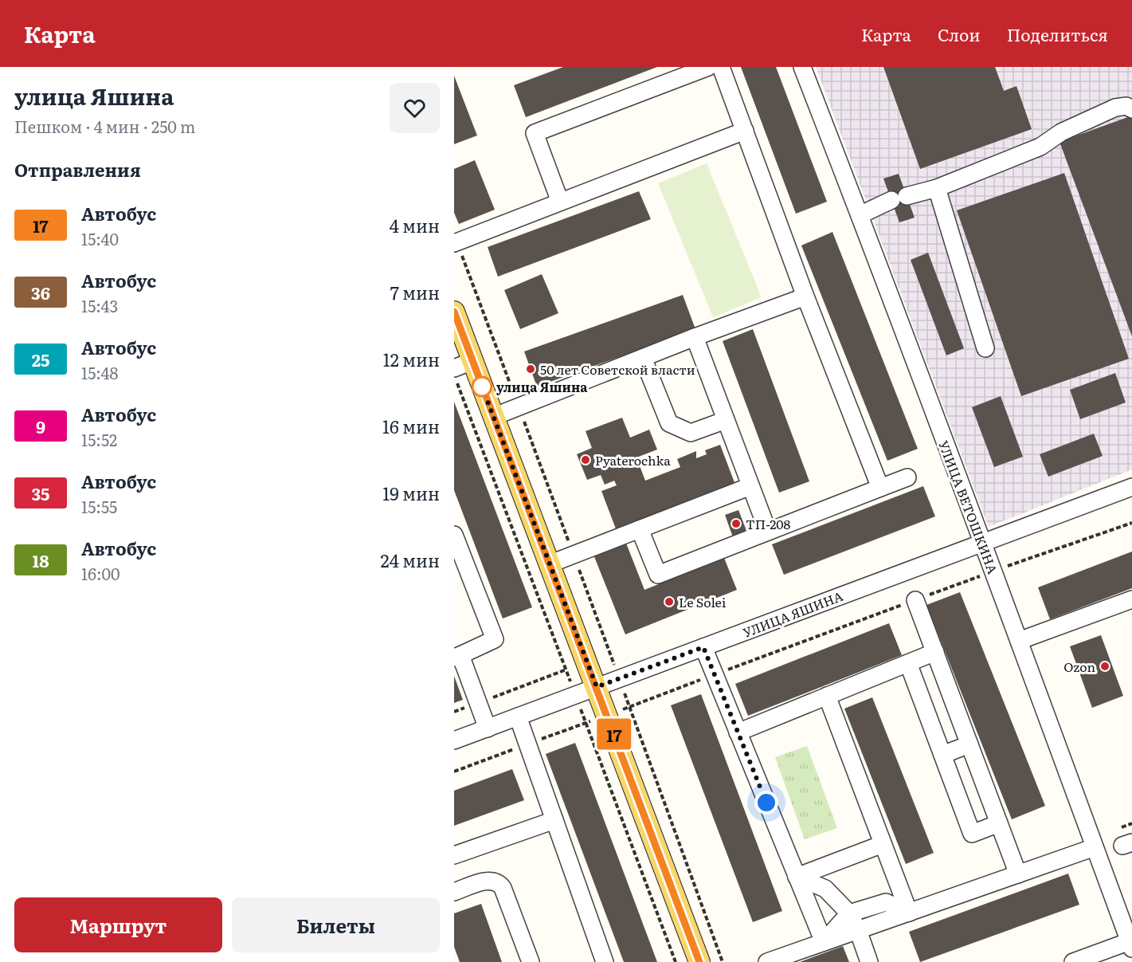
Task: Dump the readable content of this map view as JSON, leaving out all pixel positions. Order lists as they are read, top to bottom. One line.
{"streets":{"street":["УЛИЦА ВЕТОШКИНА","УЛИЦА ЯШИНА"]},"crossings":[["УЛИЦА ВЕТОШКИНА","УЛИЦА ЯШИНА"]],"places":["50 лет Советской власти","улица Яшина","Pyaterochka","ТП-208","Le Solei","Ozon"],"lines":["bus line 17"],"page":{"header":"Карта","nav":["Карта","Слои","Поделиться"],"heading":[["улица Яшина","Пешком · 4 мин · 250 m"],"Отправления"],"on_map":"17","list":[{"mark":"17","name":"Автобус","note":"15:40","value":"4 мин"},{"mark":"36","name":"Автобус","note":"15:43","value":"7 мин"},{"mark":"25","name":"Автобус","note":"15:48","value":"12 мин"},{"mark":"9","name":"Автобус","note":"15:52","value":"16 мин"},{"mark":"35","name":"Автобус","note":"15:55","value":"19 мин"},{"mark":"18","name":"Автобус","note":"16:00","value":"24 мин"}],"buttons":["Маршрут","Билеты"]}}
